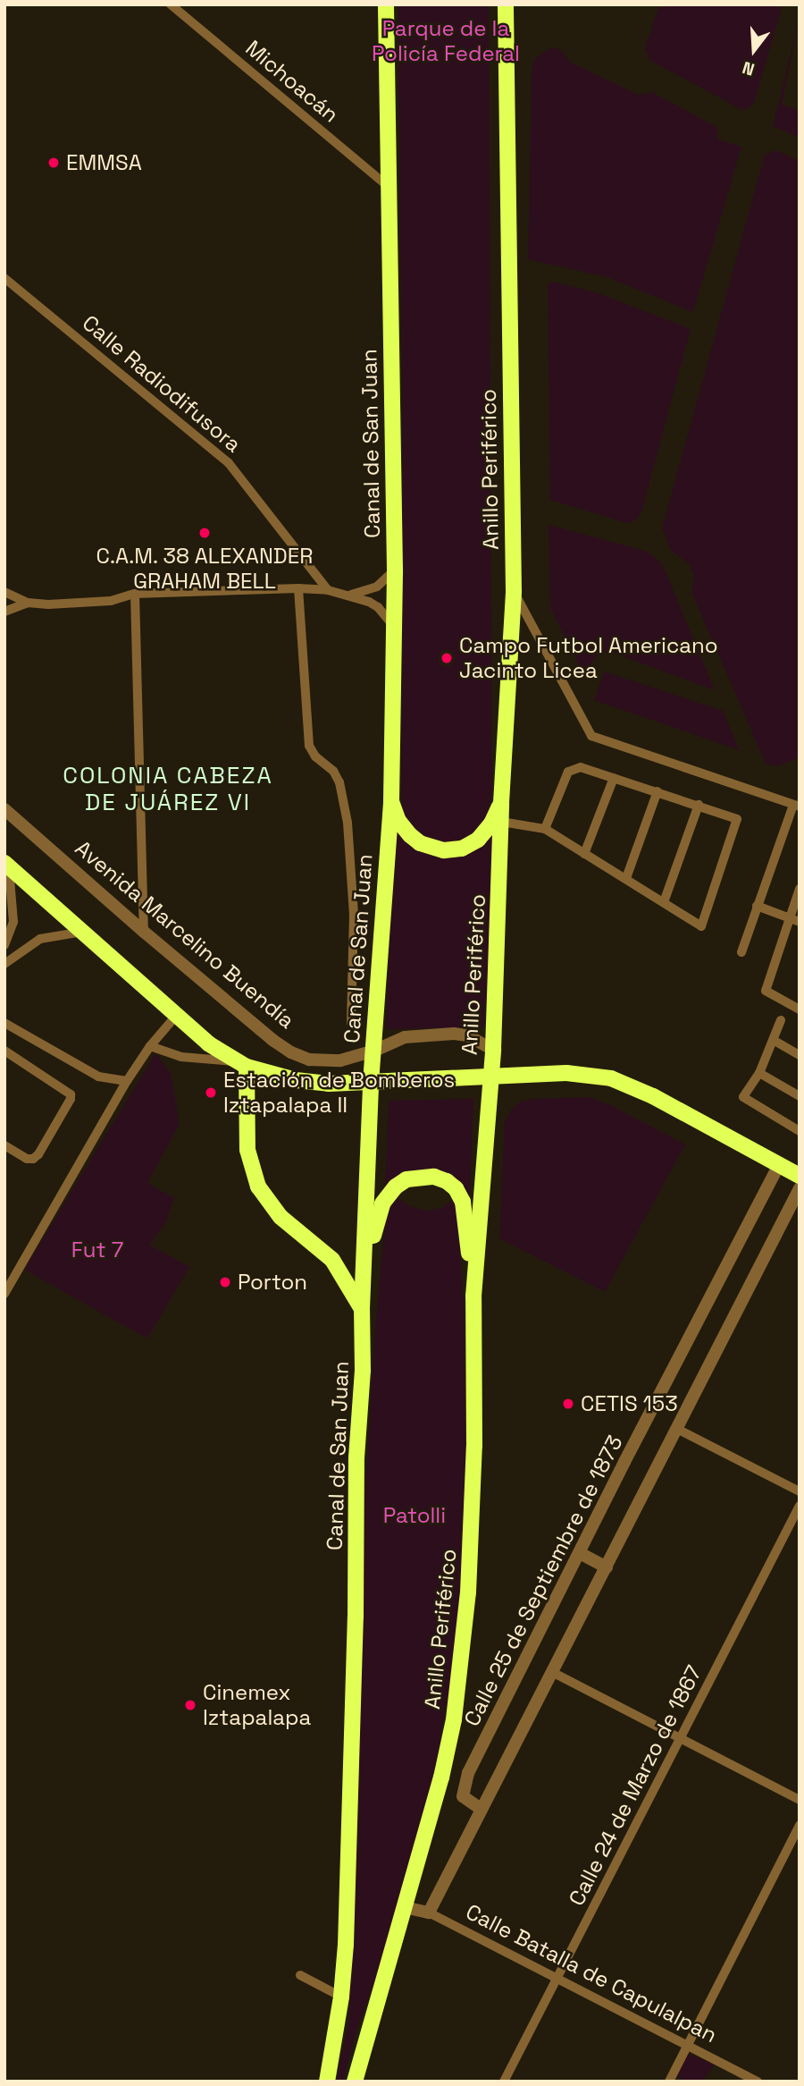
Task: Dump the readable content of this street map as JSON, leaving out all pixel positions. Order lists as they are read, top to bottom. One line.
{"streets":{"main road":["Canal de San Juan","Anillo Periférico"],"street":["Michoacán","Calle Radiodifusora","Avenida Marcelino Buendía","Calle 25 de Septiembre de 1873","Calle 24 de Marzo de 1867","Calle Batalla de Capulalpan"]},"crossings":[["Michoacán","Canal de San Juan"],["Canal de San Juan","Avenida Marcelino Buendía"],["Anillo Periférico","Avenida Marcelino Buendía"],["Anillo Periférico","Calle Batalla de Capulalpan"],["Calle 24 de Marzo de 1867","Calle Batalla de Capulalpan"]],"districts":["COLONIA CABEZA DE JUÁREZ VI"],"parks":["Parque de la Policía Federal","Fut 7","Patolli"],"places":["EMMSA","C.A.M. 38 ALEXANDER GRAHAM BELL","Campo Futbol Americano Jacinto Licea","Estación de Bomberos Iztapalapa II","Porton","CETIS 153","Cinemex Iztapalapa"],"north":"bottom"}
